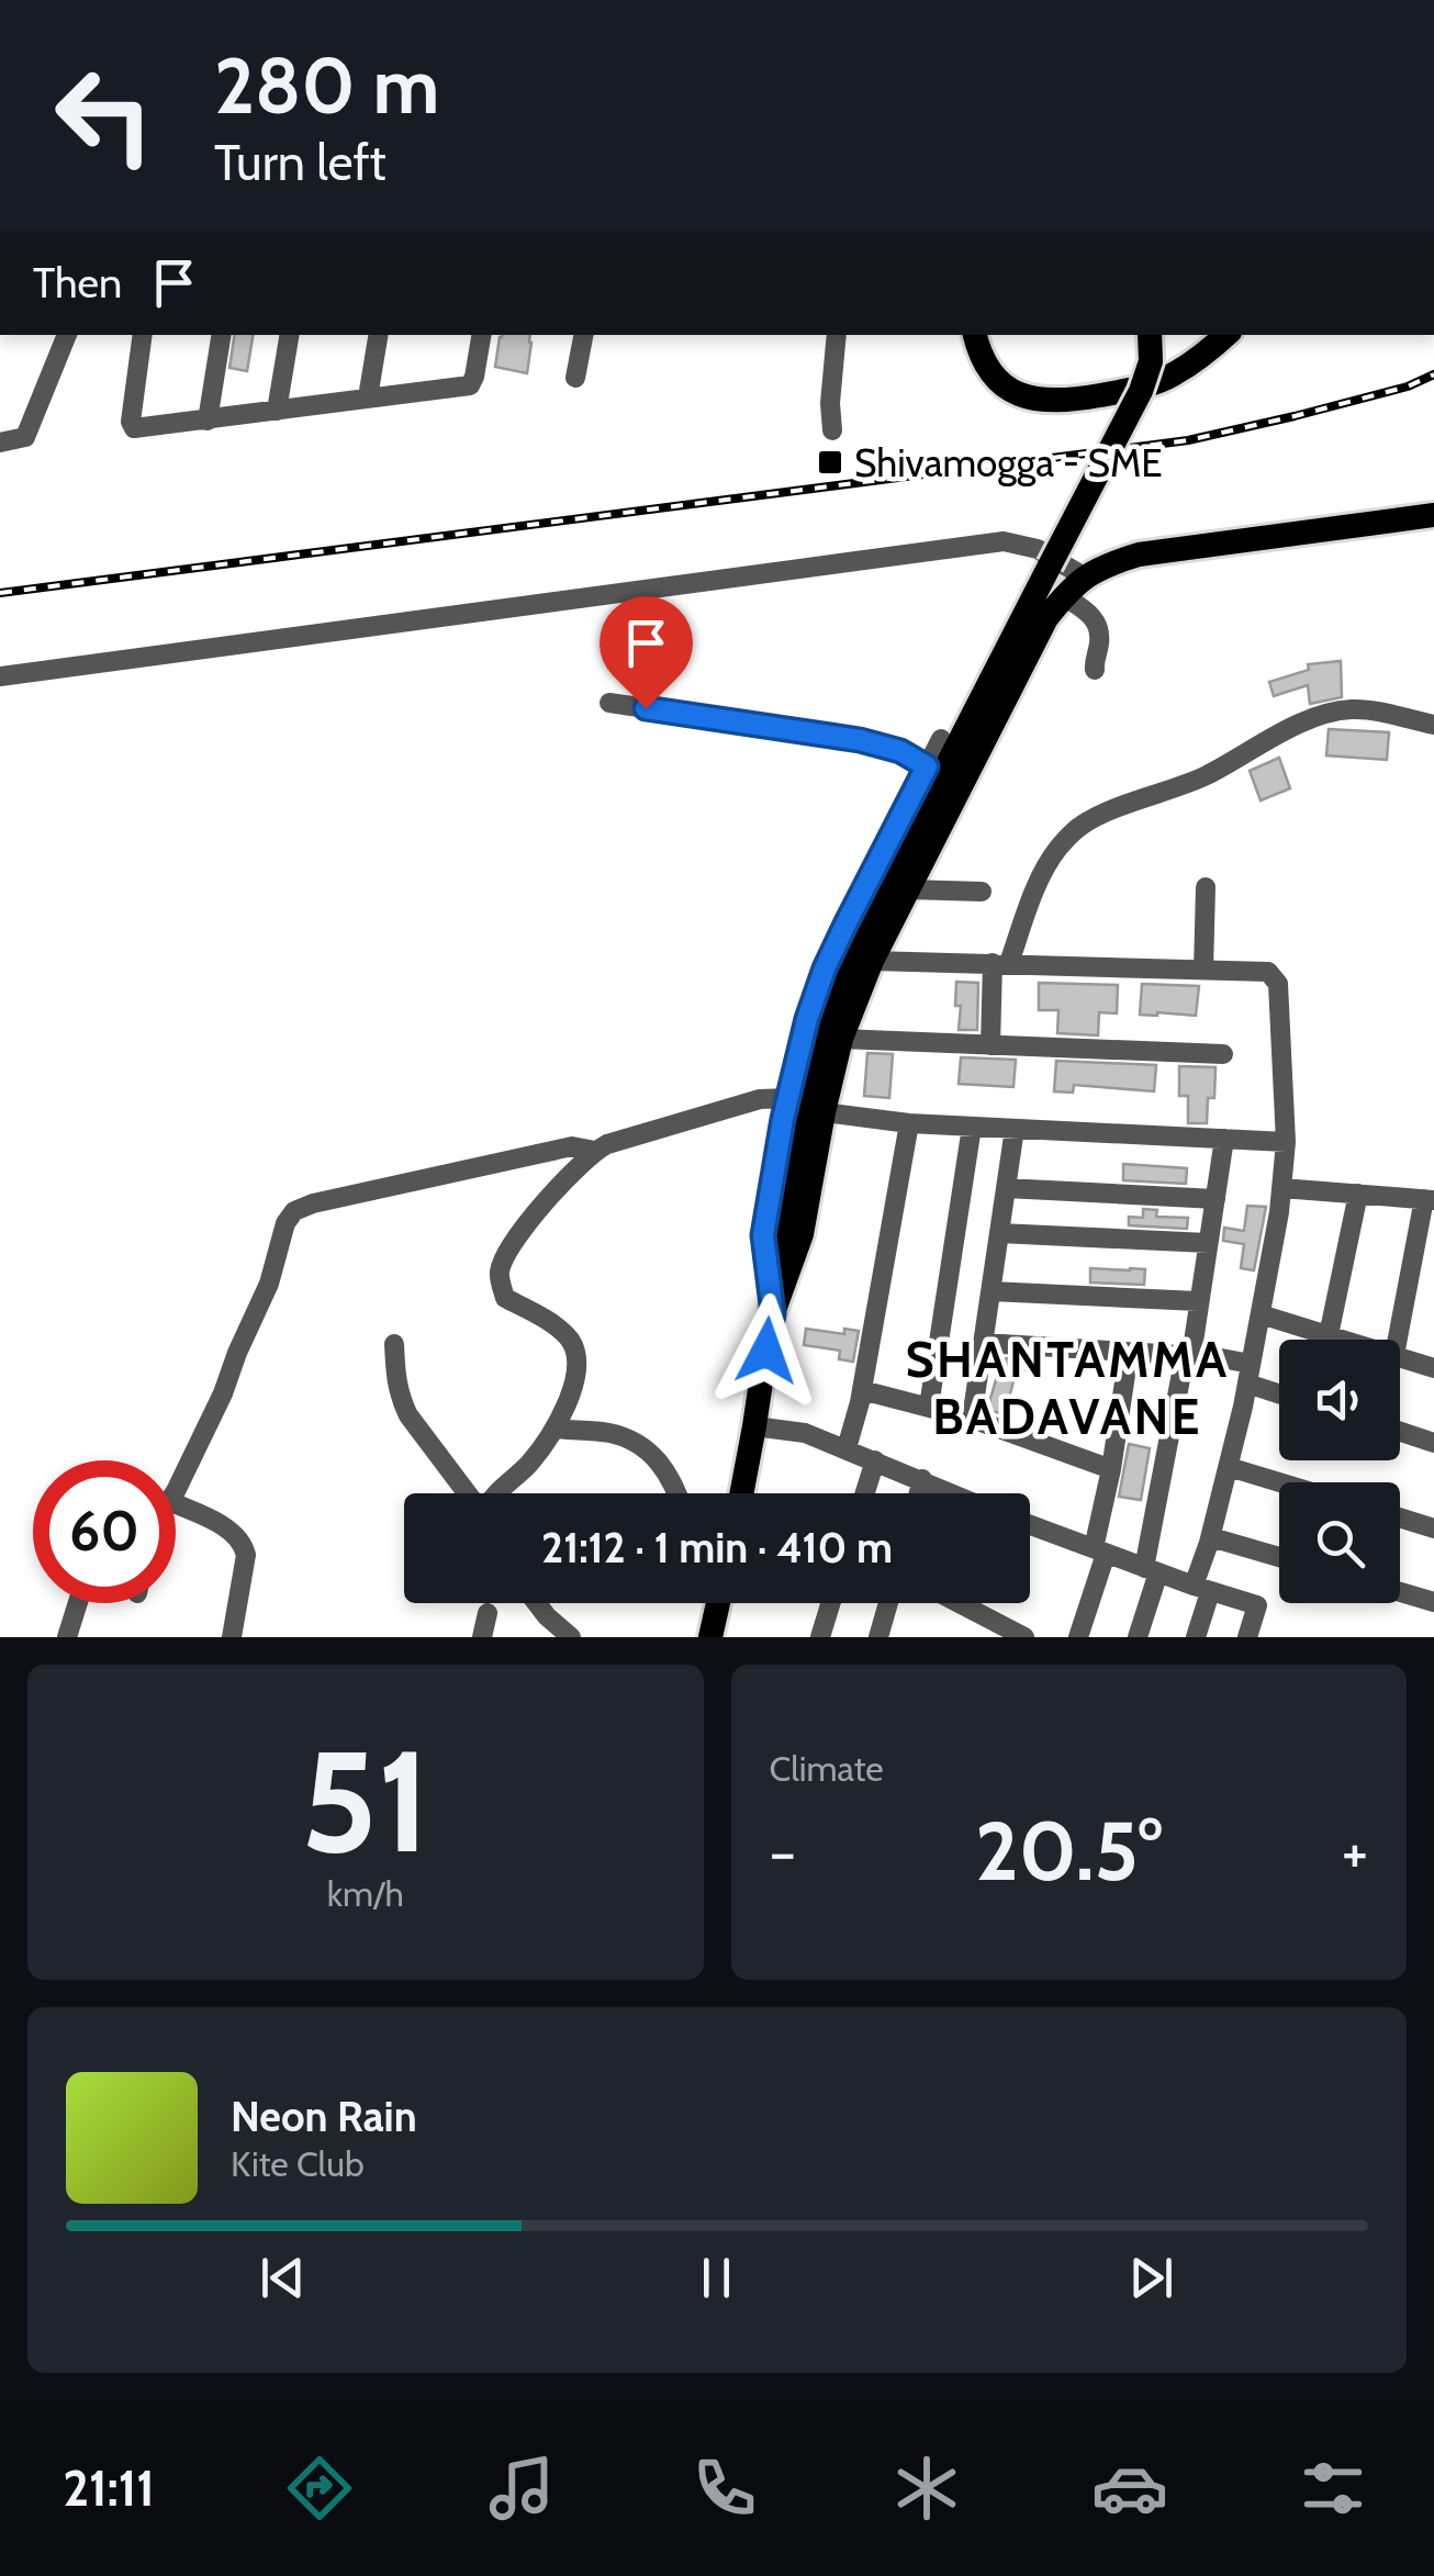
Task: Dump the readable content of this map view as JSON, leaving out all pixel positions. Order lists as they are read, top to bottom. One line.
{"districts":["SHANTAMMA BADAVANE"],"places":{"transit":["Shivamogga - SME"]},"page":{"turn":["280 m","Turn left"],"then":"Then","limit":"60","trip":"21:12 · 1 min · 410 m","tile":[["51","km/h"],"Climate"],"heat":["−","20.5°","+"],"song":["Neon Rain","Kite Club"],"tabs":"21:11"}}
